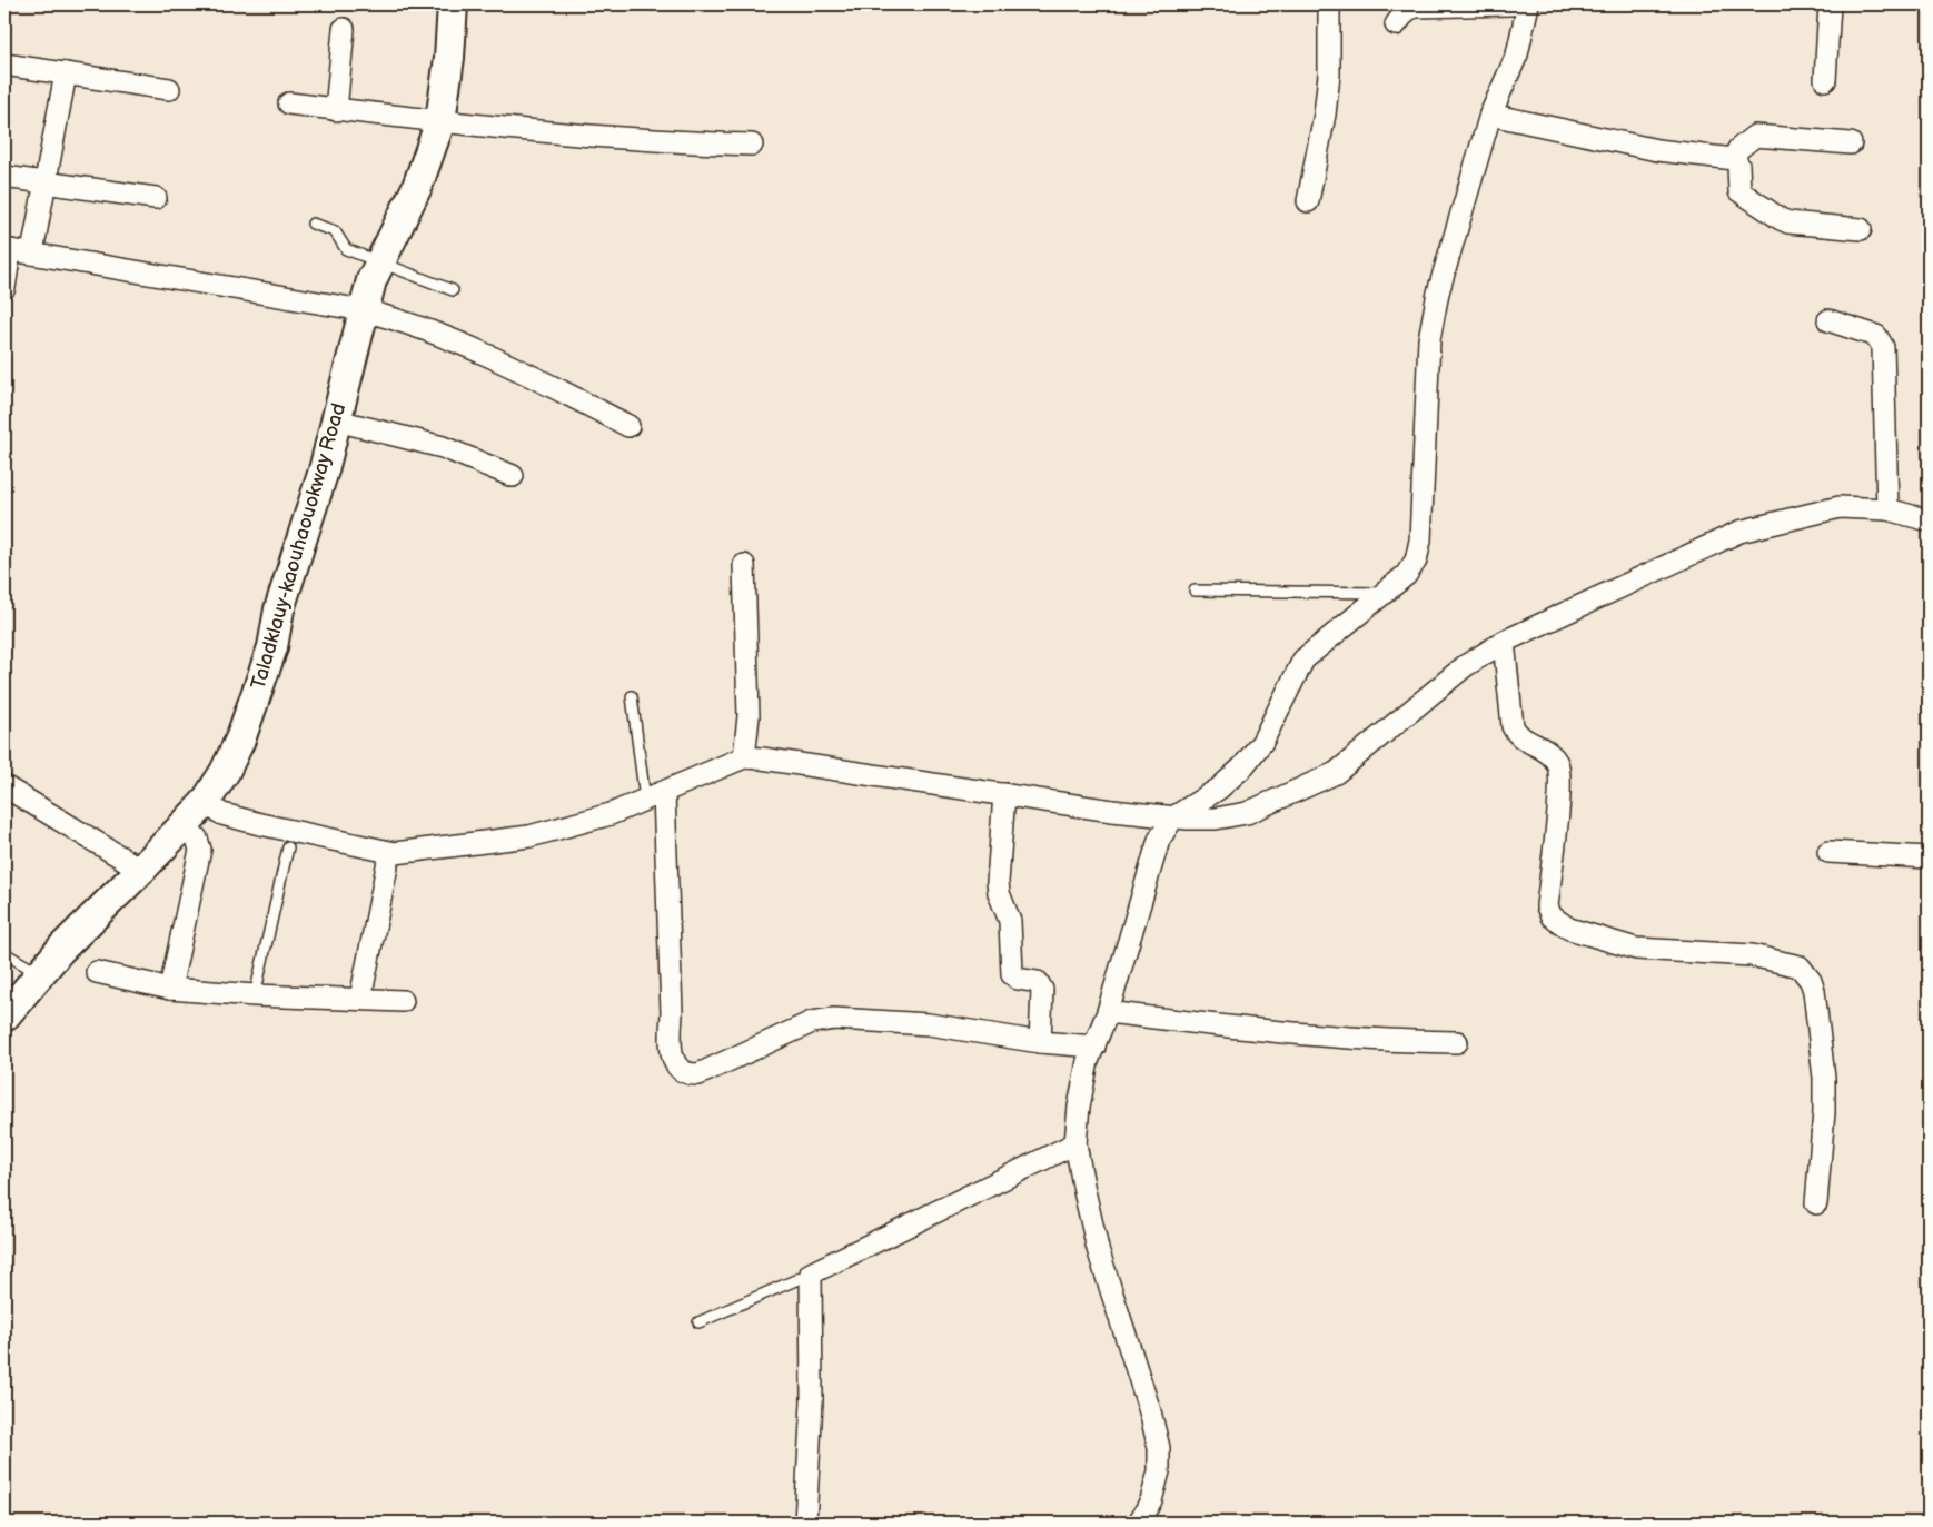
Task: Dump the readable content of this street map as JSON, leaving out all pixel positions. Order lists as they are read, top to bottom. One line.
{"streets":{"street":["Taladklauy-kaouhaouokway Road"]}}
